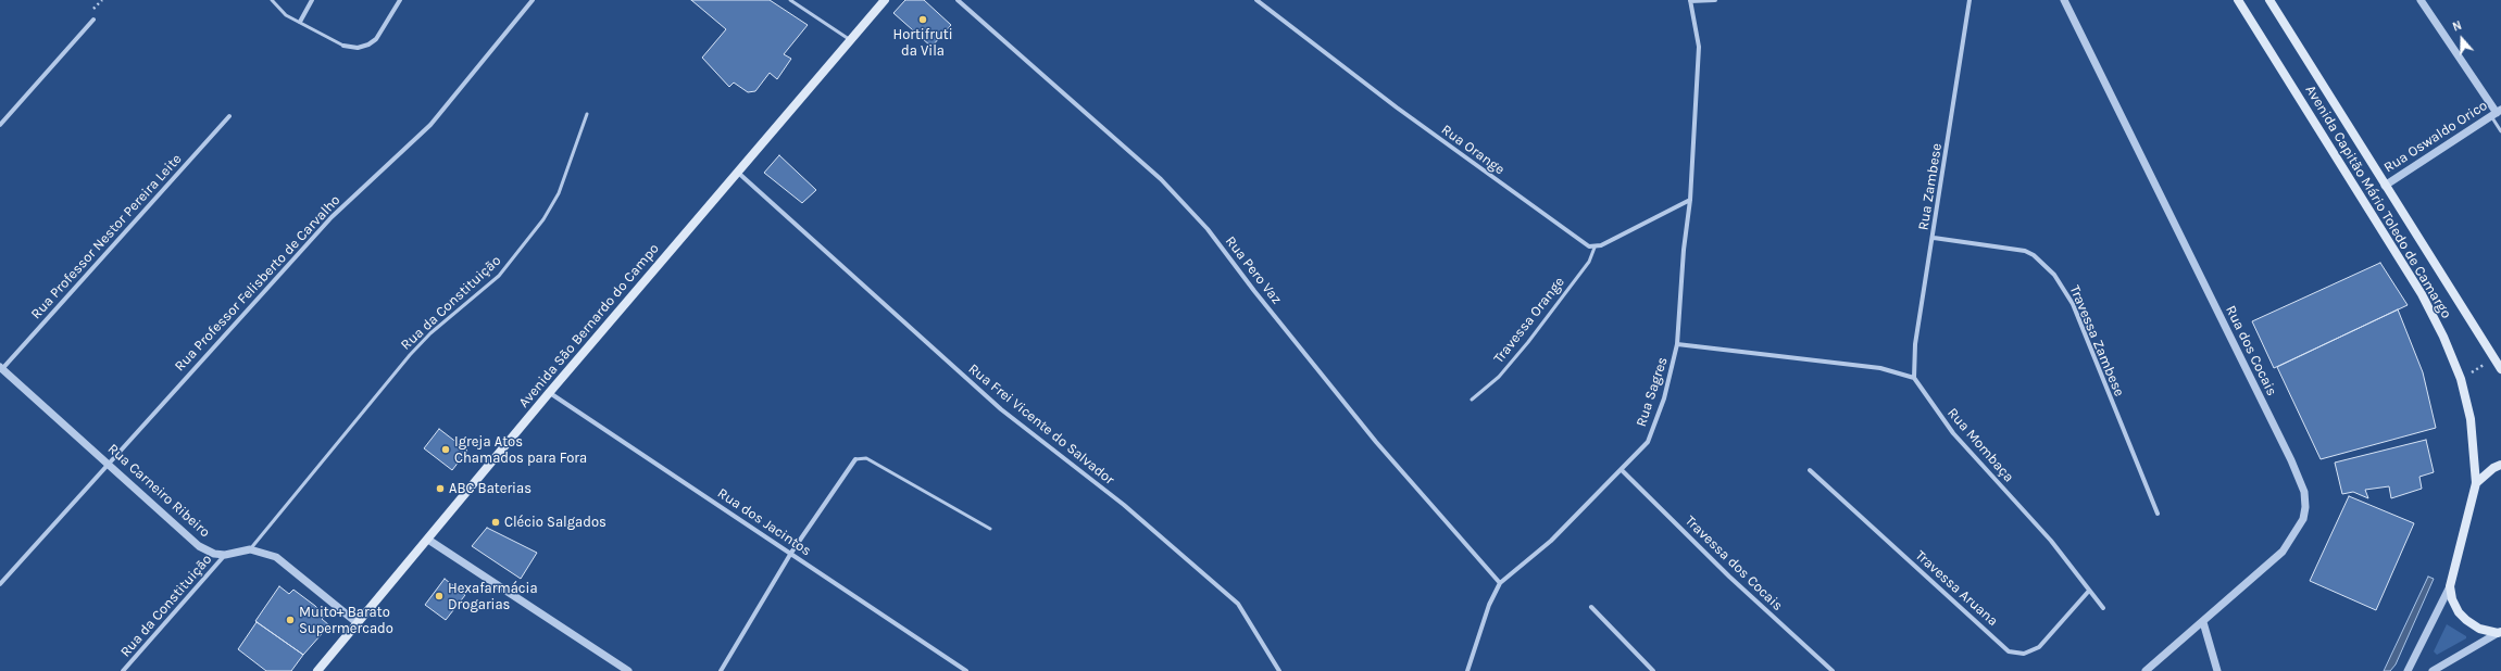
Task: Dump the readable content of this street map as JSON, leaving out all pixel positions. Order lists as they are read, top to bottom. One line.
{"streets":{"main road":["Avenida Capitão Mário Toledo de Camargo","Avenida São Bernardo do Campo"],"street":["Rua Oswaldo Orico","Rua Orange","Rua Zambese","Rua Professor Nestor Pereira Leite","Rua Pero Vaz","Rua Professor Felisberto de Carvalho","Rua da Constituição","Travessa Zambese","Rua dos Cocais","Rua Sagres","Rua Frei Vicente do Salvador","Rua Mombaça","Rua Carneiro Ribeiro","Rua dos Jacintos","Travessa dos Cocais","Travessa Aruana"],"lane":["Travessa Orange"]},"crossings":[["Rua Oswaldo Orico","Avenida Capitão Mário Toledo de Camargo"],["Rua Orange","Travessa Orange"],["Rua Zambese","Travessa Zambese"],["Rua Zambese","Rua Mombaça"],["Rua Professor Nestor Pereira Leite","Rua Carneiro Ribeiro"],["Rua Pero Vaz","Rua Sagres"],["Rua Professor Felisberto de Carvalho","Rua Carneiro Ribeiro"],["Rua da Constituição","Rua Carneiro Ribeiro"],["Avenida São Bernardo do Campo","Rua Frei Vicente do Salvador"],["Avenida São Bernardo do Campo","Rua Carneiro Ribeiro"],["Avenida São Bernardo do Campo","Rua dos Jacintos"],["Rua Sagres","Travessa dos Cocais"],["Rua Mombaça","Travessa Aruana"]],"places":["Hortifruti da Vila","Igreja Atos Chamados para Fora","ABC Baterias","Clécio Salgados","Hexafarmácia Drogarias","Muito+ Barato Supermercado"],"north":"top"}
